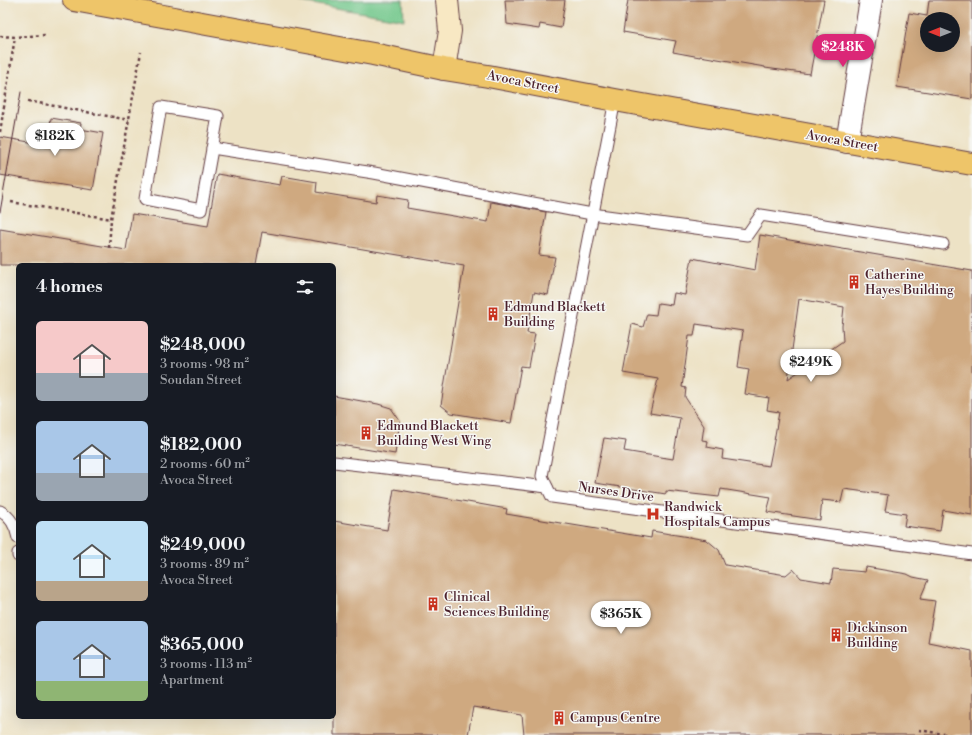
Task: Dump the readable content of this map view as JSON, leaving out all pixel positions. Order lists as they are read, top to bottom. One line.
{"streets":{"main road":["Avoca Street"],"lane":["Nurses Drive"]},"places":{"building":["Catherine Hayes Building","Edmund Blackett Building","Edmund Blackett Building West Wing","Clinical Sciences Building","Dickinson Building","Campus Centre"],"hospital":["Randwick Hospitals Campus"]},"north":"left","page":{"price":["$248K","$182K","$249K","$365K"],"heading":"4 homes","list":[{"name":"$248,000","note":"3 rooms · 98 m² · Soudan Street"},{"name":"$182,000","note":"2 rooms · 60 m² · Avoca Street"},{"name":"$249,000","note":"3 rooms · 89 m² · Avoca Street"},{"name":"$365,000","note":"3 rooms · 113 m² · Apartment"}]}}
